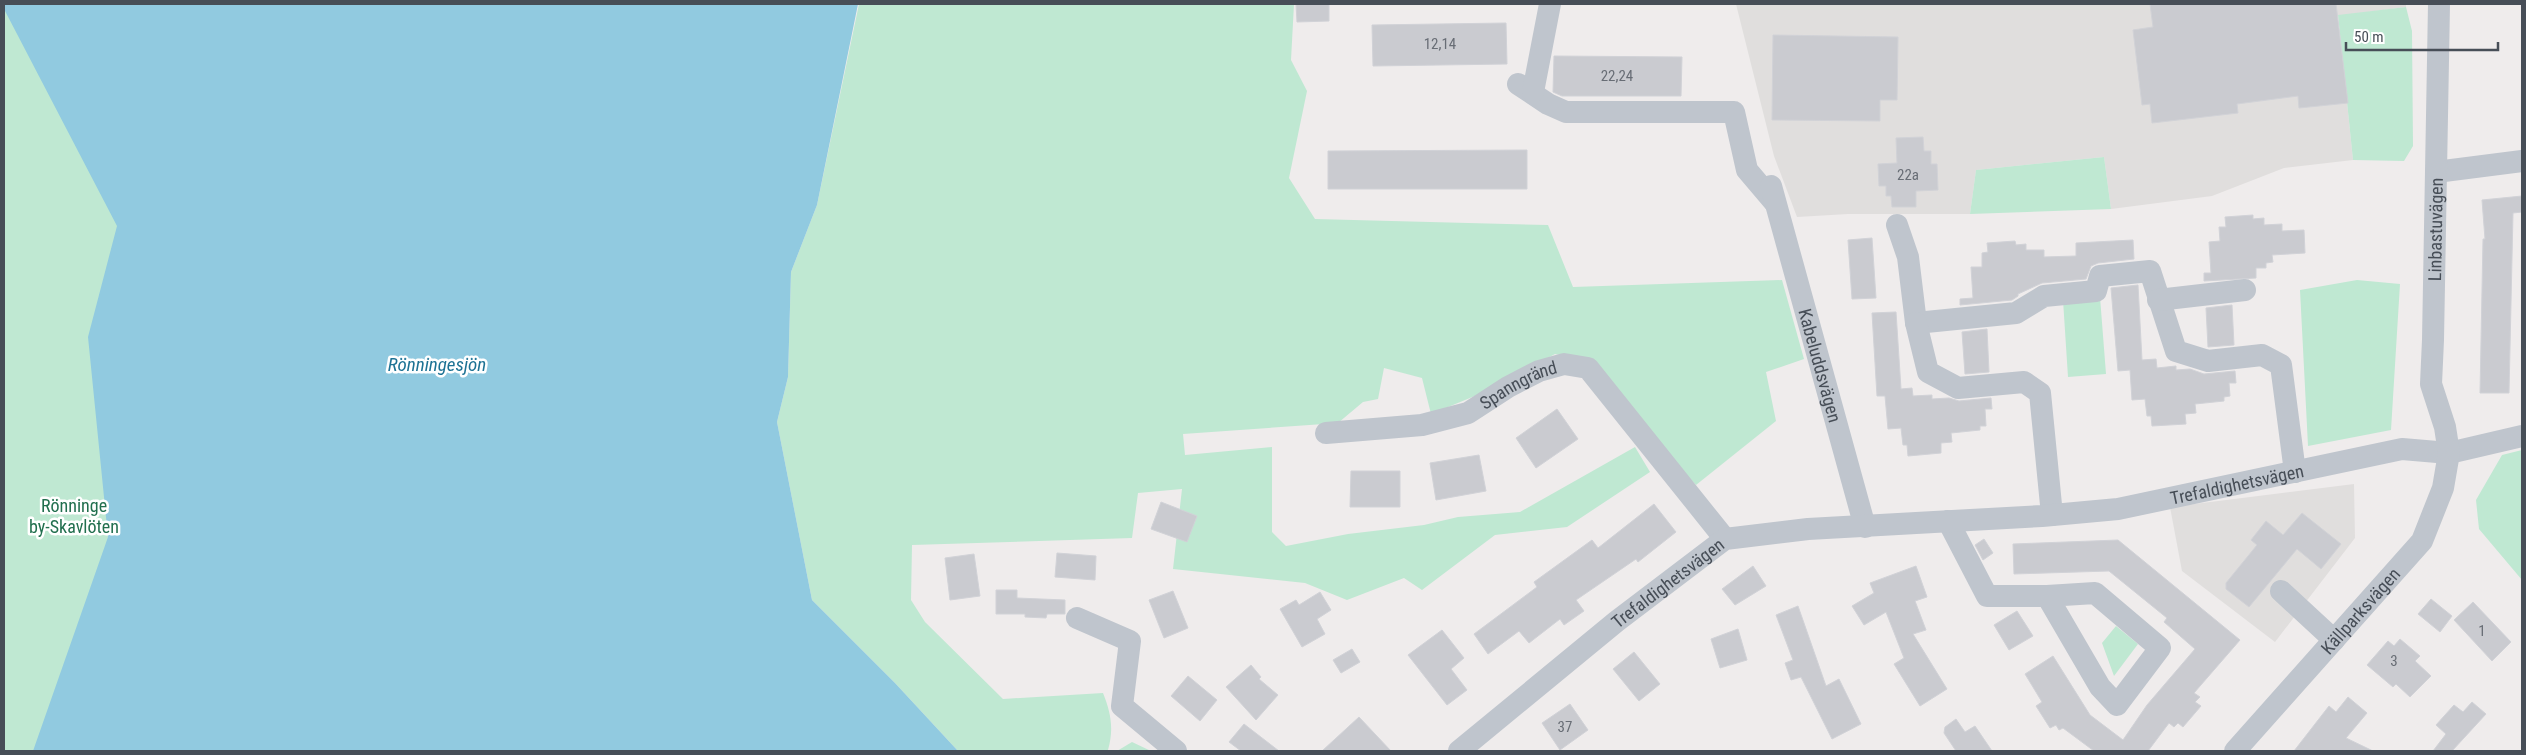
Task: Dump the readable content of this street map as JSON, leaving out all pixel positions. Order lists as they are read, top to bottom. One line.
{"streets":{"street":["Linbastuvägen","Kabeluddsvägen","Spanngränd","Trefaldighetsvägen","Källparksvägen"]},"crossings":[["Linbastuvägen","Trefaldighetsvägen"],["Linbastuvägen","Källparksvägen"],["Kabeluddsvägen","Trefaldighetsvägen"],["Spanngränd","Trefaldighetsvägen"],["Trefaldighetsvägen","Källparksvägen"]],"water":["Rönningesjön"],"parks":["Rönninge by-Skavlöten"],"house_numbers":["12,14","22,24","22a","1","3","37"],"scale_bar":"50 m"}
